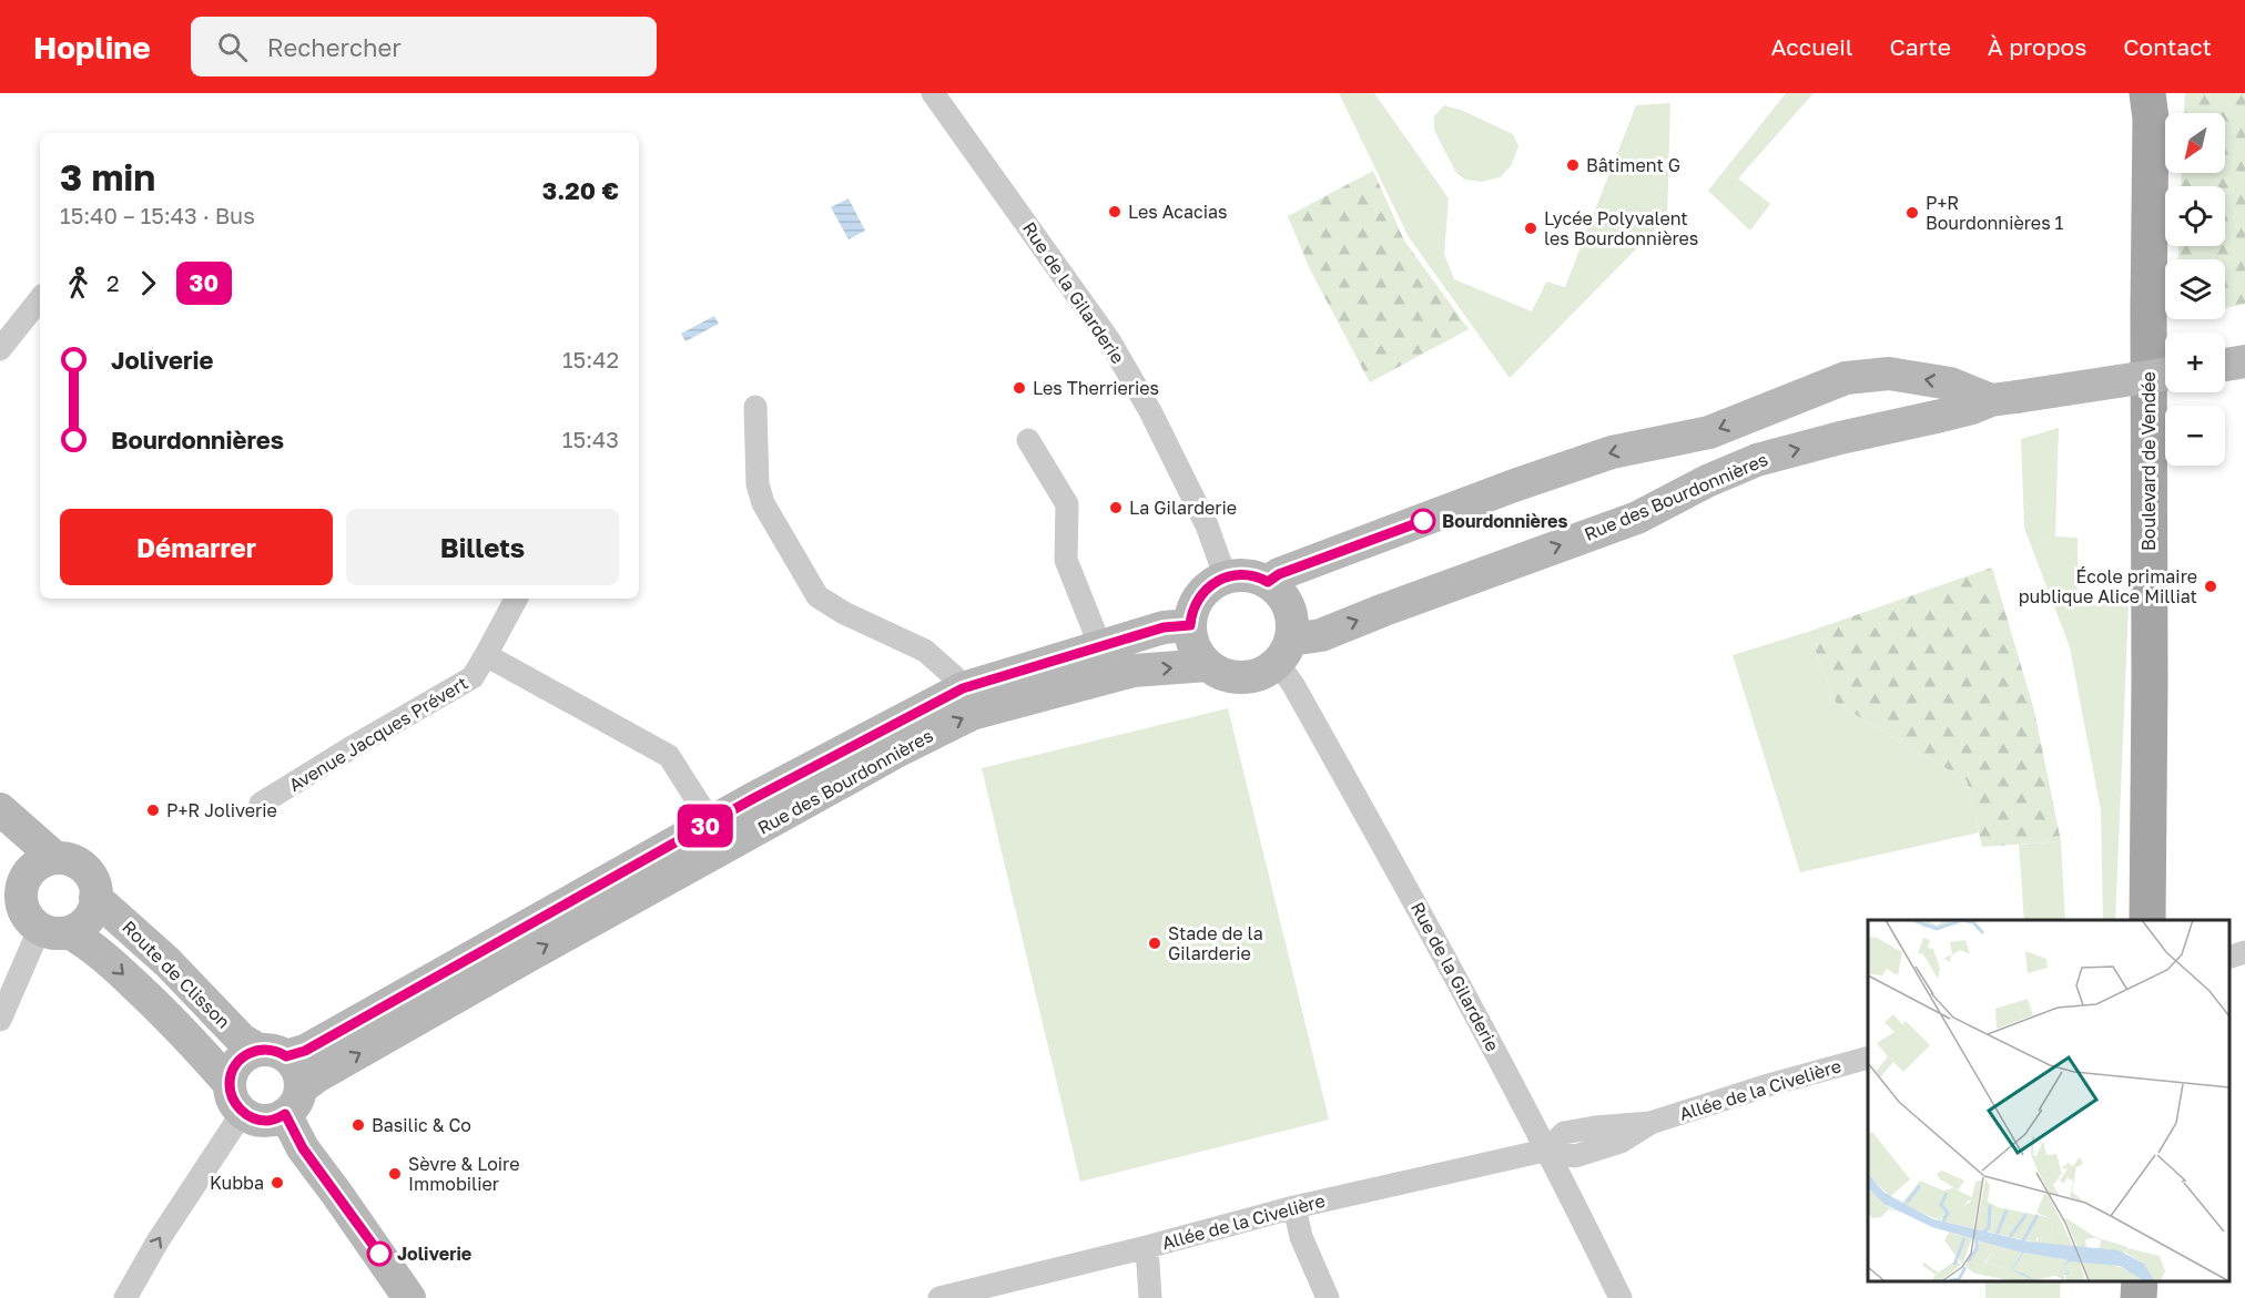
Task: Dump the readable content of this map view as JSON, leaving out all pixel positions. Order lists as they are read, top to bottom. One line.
{"streets":{"main road":["Boulevard de Vendée"],"street":["Rue de la Gilarderie","Rue des Bourdonnières","Avenue Jacques Prévert","Route de Clisson","Allée de la Civelière"]},"crossings":[["Rue de la Gilarderie","Rue des Bourdonnières"],["Rue de la Gilarderie","Allée de la Civelière"],["Rue des Bourdonnières","Route de Clisson"]],"places":["Bâtiment G","Les Acacias","P+R Bourdonnières 1","Lycée Polyvalent les Bourdonnières","Les Therrieries","La Gilarderie","Bourdonnières","École primaire publique Alice Milliat","P+R Joliverie","Stade de la Gilarderie","Basilic & Co","Sèvre & Loire Immobilier","Kubba","Joliverie"],"lines":["bus line 30"],"north":"bottom left","page":{"header":"Hopline","search":"Rechercher","nav":["Accueil","Carte","À propos","Contact"],"on_map":"30","map_buttons":["+","−"],"heading":["3 min","15:40 – 15:43 · Bus","3.20 €"],"legs":["2","30"],"list":[{"name":"Joliverie","value":"15:42"},{"name":"Bourdonnières","value":"15:43"}],"buttons":["Démarrer","Billets"]}}
